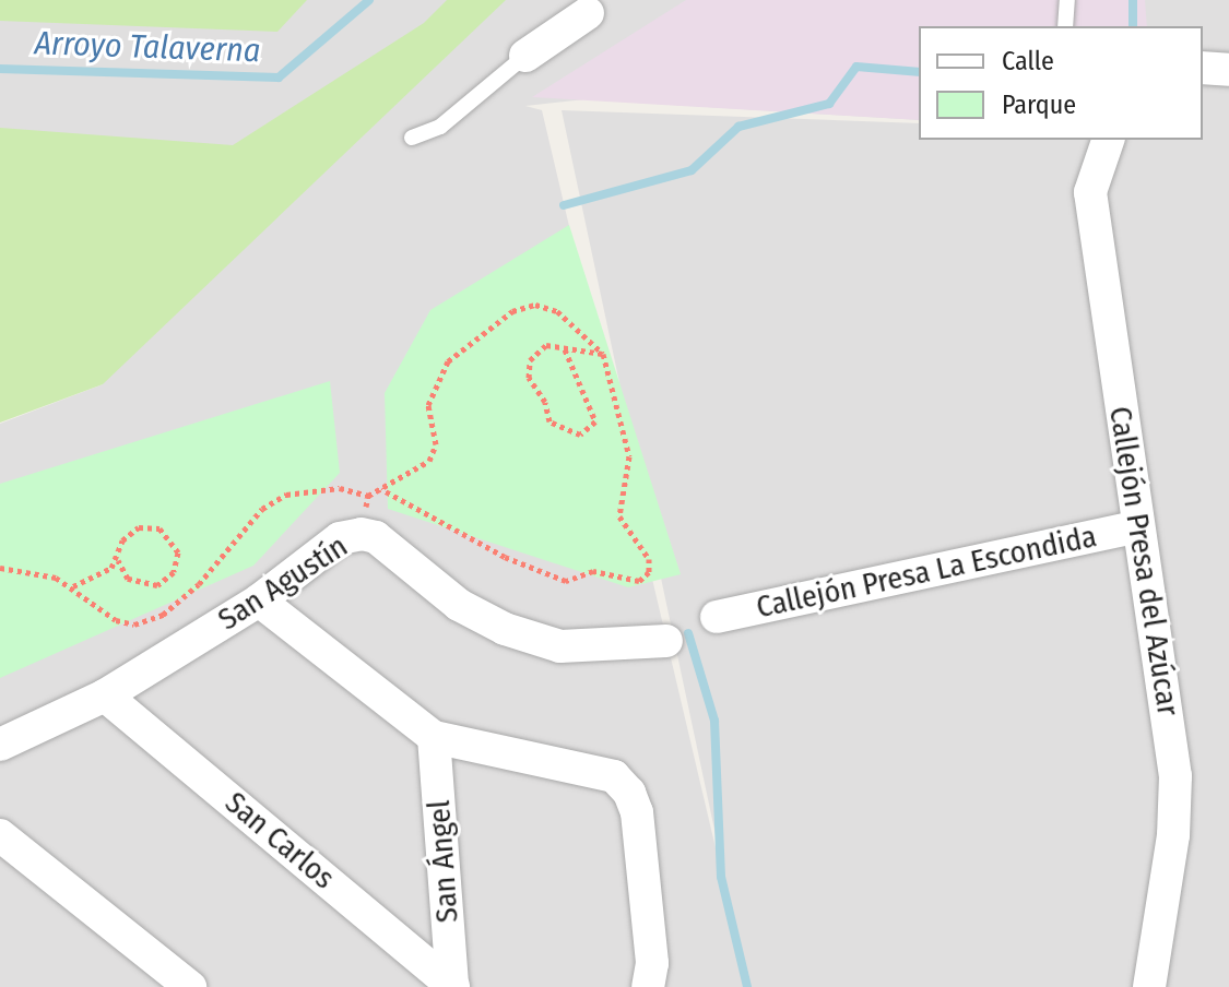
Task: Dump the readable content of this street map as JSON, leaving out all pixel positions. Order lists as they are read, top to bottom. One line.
{"streets":{"street":["Callejón Presa del Azúcar","Callejón Presa La Escondida","San Agustín","San Carlos","San Ángel"]},"crossings":[["Callejón Presa del Azúcar","Callejón Presa La Escondida"],["San Agustín","San Carlos"],["San Carlos","San Ángel"]],"water":["Arroyo Talaverna"],"legend":["Calle","Parque"]}
